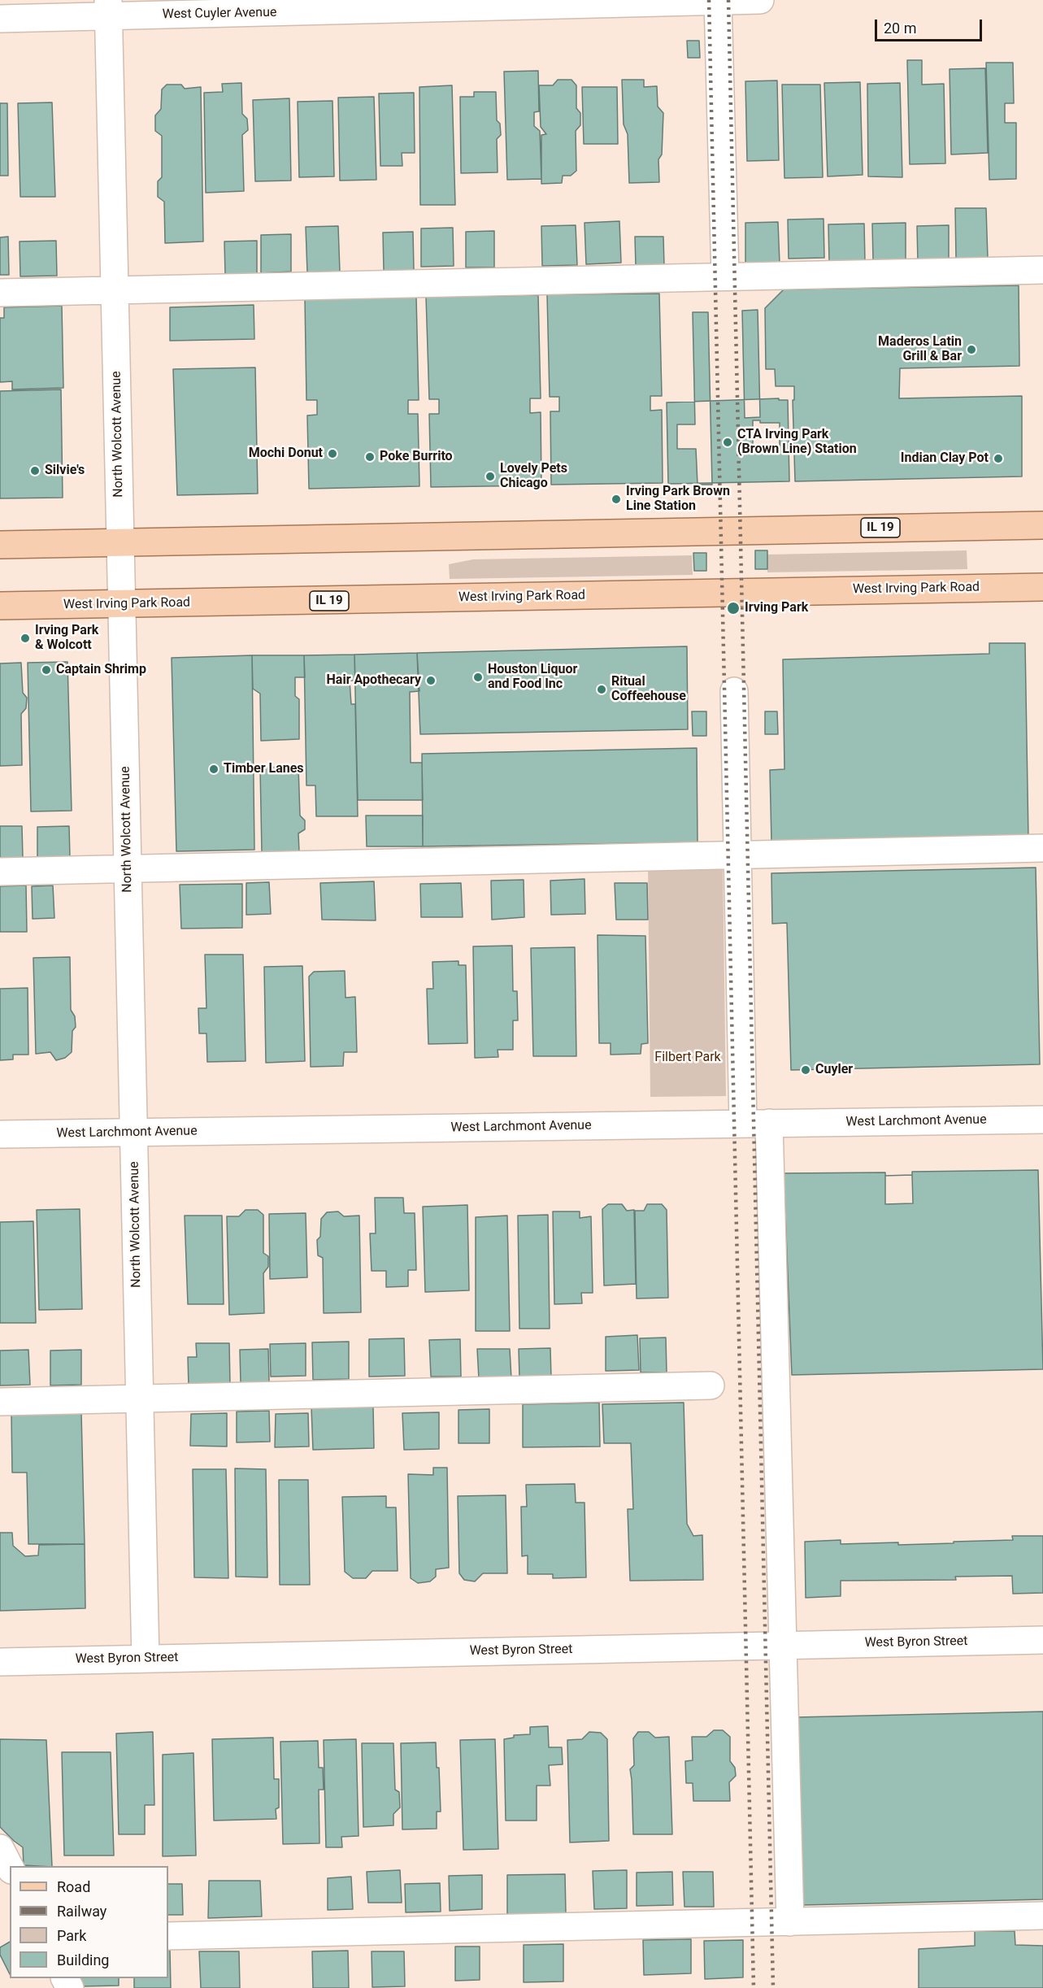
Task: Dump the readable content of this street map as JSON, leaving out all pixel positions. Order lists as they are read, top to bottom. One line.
{"streets":{"main road":["IL 19","West Irving Park Road"],"street":["West Cuyler Avenue","North Wolcott Avenue","West Larchmont Avenue","West Byron Street"]},"crossings":[["West Cuyler Avenue","North Wolcott Avenue"],["North Wolcott Avenue","IL 19"],["North Wolcott Avenue","West Irving Park Road"],["North Wolcott Avenue","West Larchmont Avenue"],["North Wolcott Avenue","West Byron Street"]],"parks":["Filbert Park"],"places":["Maderos Latin Grill & Bar","CTA Irving Park (Brown Line) Station","Mochi Donut","Poke Burrito","Indian Clay Pot","Silvie's","Lovely Pets Chicago","Irving Park Brown Line Station","Irving Park","Irving Park & Wolcott","Captain Shrimp","Houston Liquor and Food Inc","Hair Apothecary","Ritual Coffeehouse","Timber Lanes","Cuyler"],"legend":["Road","Railway","Park","Building"],"scale_bar":"20 m"}
